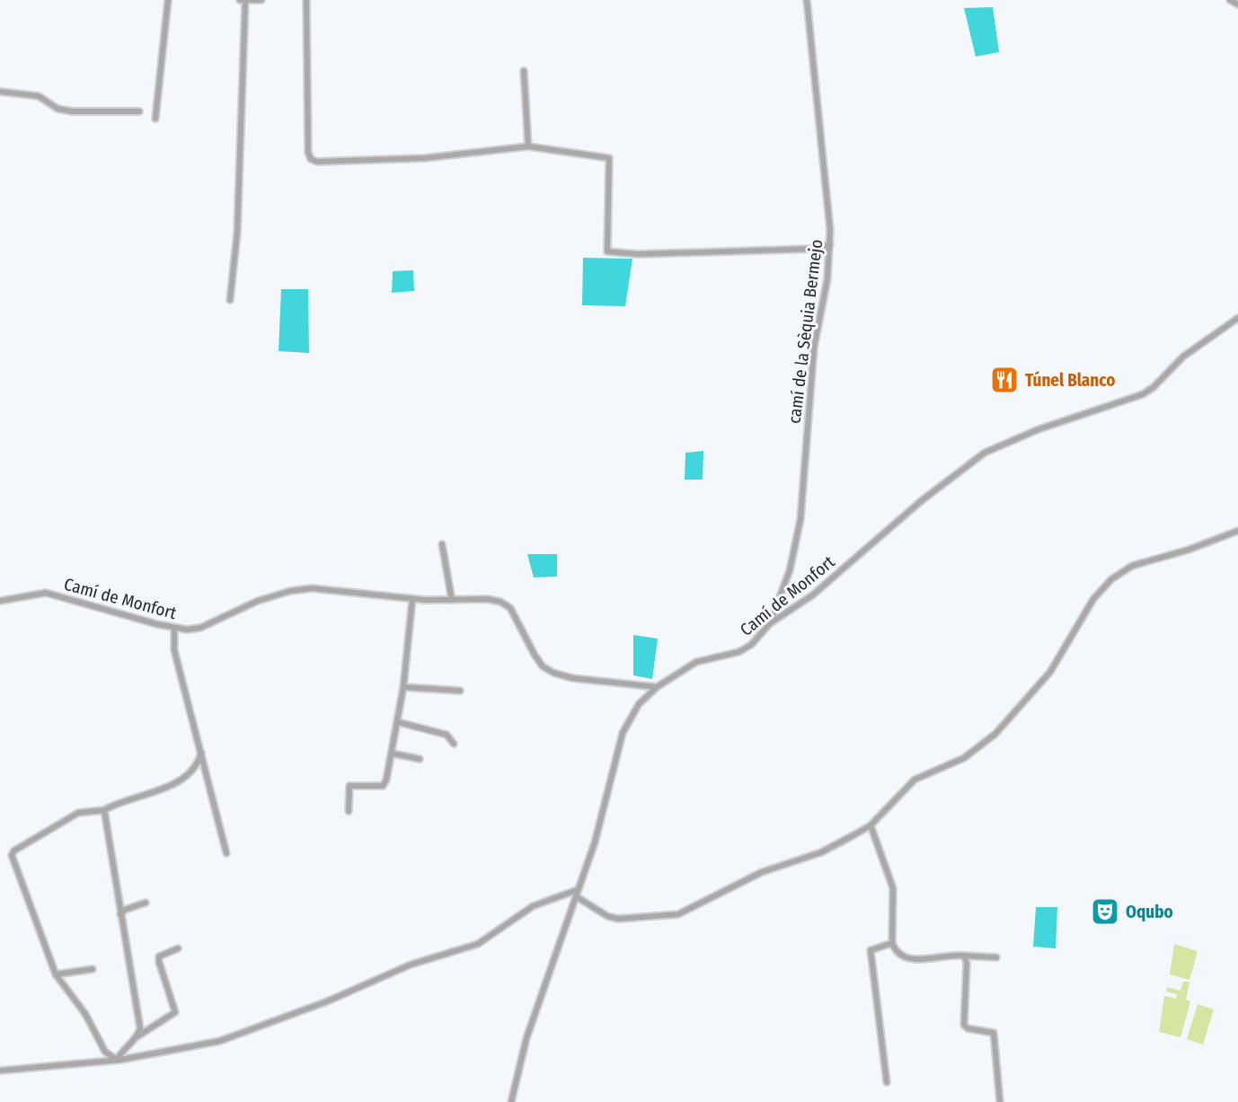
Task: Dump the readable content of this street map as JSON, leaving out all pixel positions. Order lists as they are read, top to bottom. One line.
{"streets":{"street":["camí de la Sèquia Bermejo","Camí de Monfort"]},"crossings":[["camí de la Sèquia Bermejo","Camí de Monfort"]],"places":{"restaurant":["Túnel Blanco"],"theatre":["Oqubo"]}}
